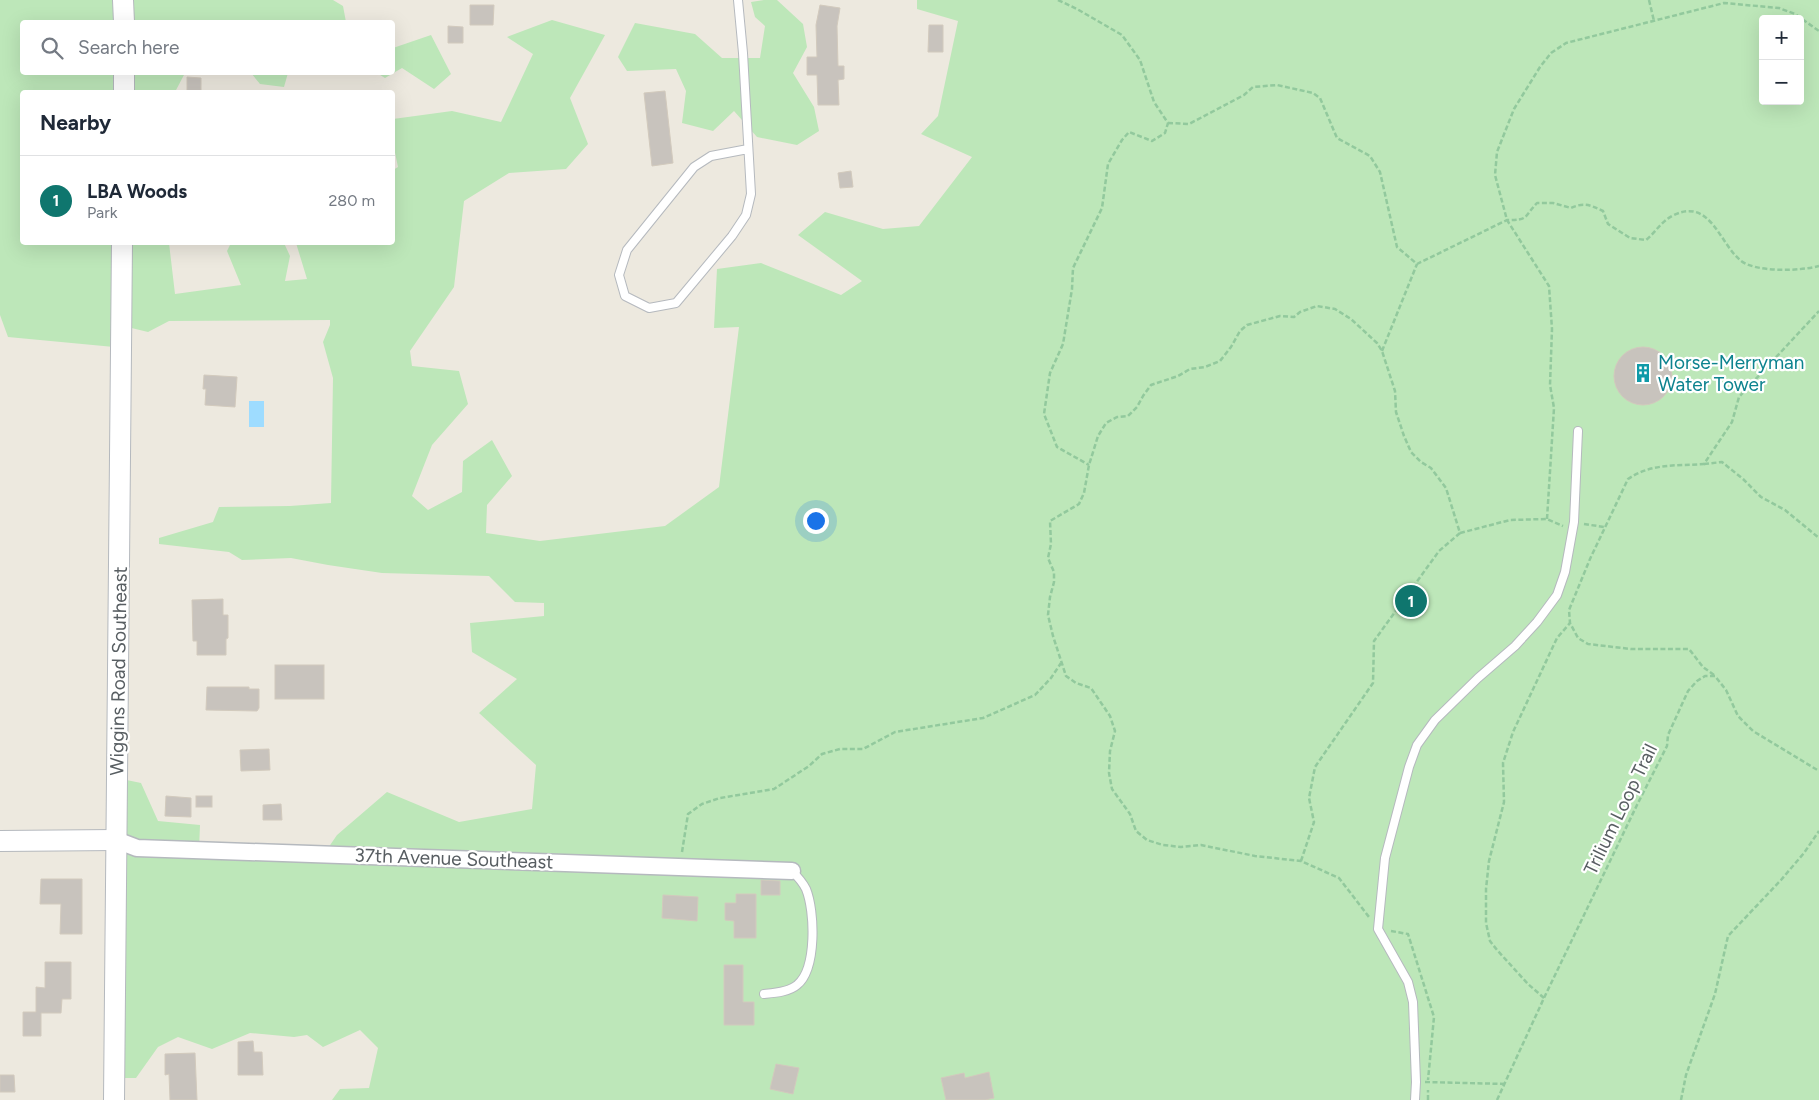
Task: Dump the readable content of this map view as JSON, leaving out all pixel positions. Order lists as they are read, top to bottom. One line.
{"streets":{"street":["Wiggins Road Southeast","37th Avenue Southeast"],"path":["Trilium Loop Trail"]},"crossings":[["Wiggins Road Southeast","37th Avenue Southeast"]],"places":{"building":["Morse-Merryman Water Tower"]},"page":{"map_buttons":["+","−"],"search":"Search here","heading":"Nearby","list":[{"mark":"1","name":"LBA Woods","note":"Park","value":"280 m"}],"pins":"1"}}
